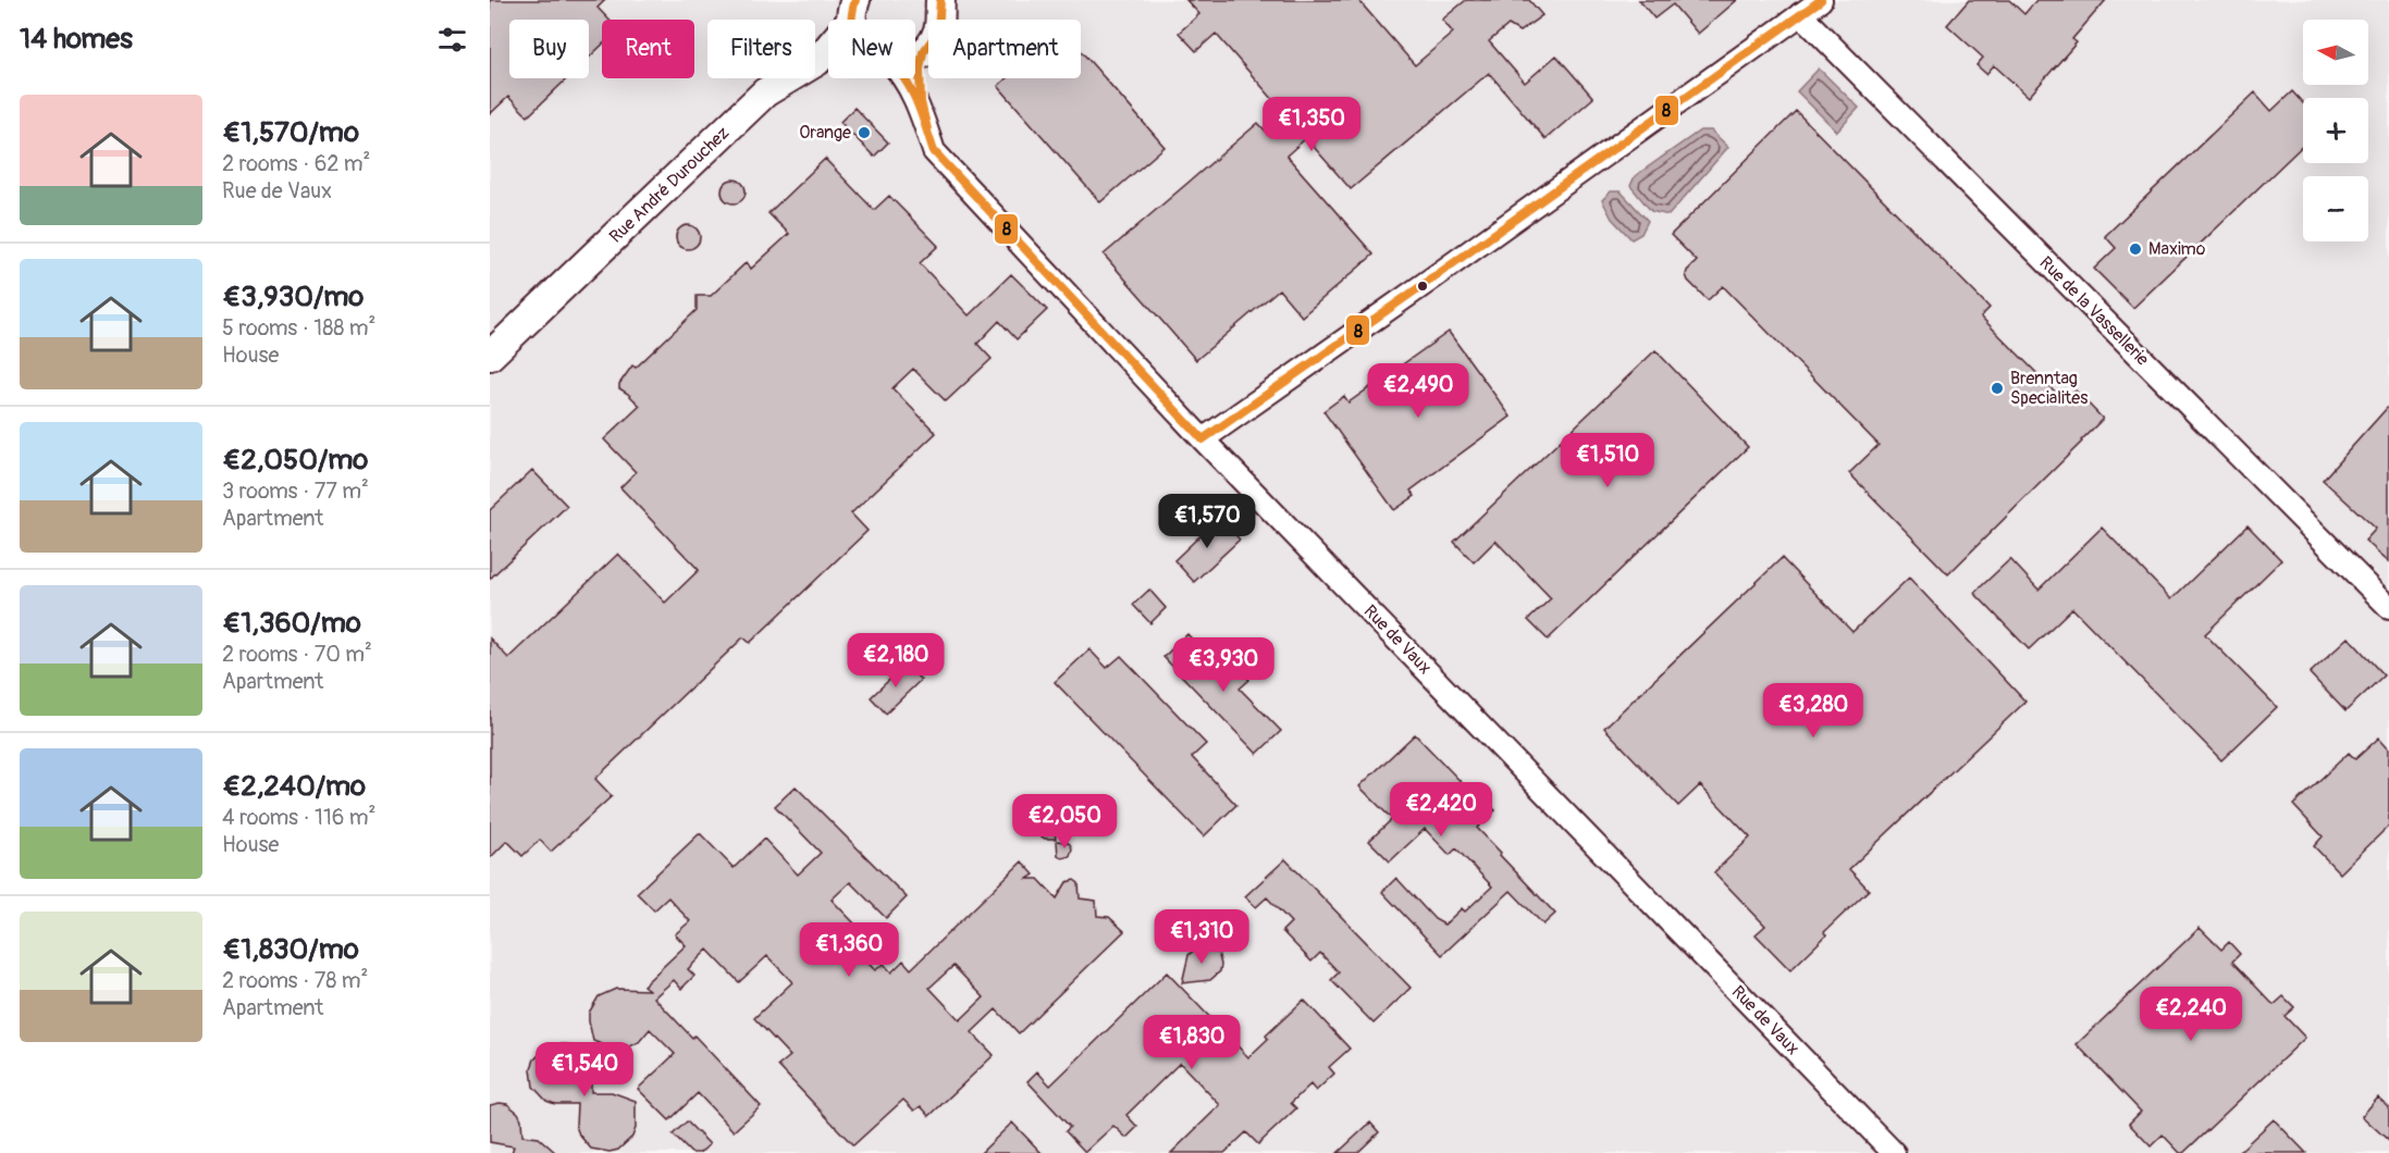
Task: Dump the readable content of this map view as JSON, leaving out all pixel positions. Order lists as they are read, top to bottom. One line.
{"streets":{"main road":["Rue André Durouchez"],"street":["Rue de la Vassellerie","Rue de Vaux"]},"places":["Orange","Maximo","Brenntag Specialites"],"lines":["transit line 8"],"north":"left","page":{"heading":"14 homes","map_buttons":["+","−"],"chip":["Buy","Rent","Filters","New","Apartment"],"list":[{"name":"€1,570/mo","note":"2 rooms · 62 m² · Rue de Vaux"},{"name":"€3,930/mo","note":"5 rooms · 188 m² · House"},{"name":"€2,050/mo","note":"3 rooms · 77 m² · Apartment"},{"name":"€1,360/mo","note":"2 rooms · 70 m² · Apartment"},{"name":"€2,240/mo","note":"4 rooms · 116 m² · House"},{"name":"€1,830/mo","note":"2 rooms · 78 m² · Apartment"}],"price":["€1,350","€2,490","€1,510","€1,570","€2,180","€3,930","€3,280","€2,420","€2,050","€1,310","€1,360","€2,240","€1,830","€1,540"]}}
